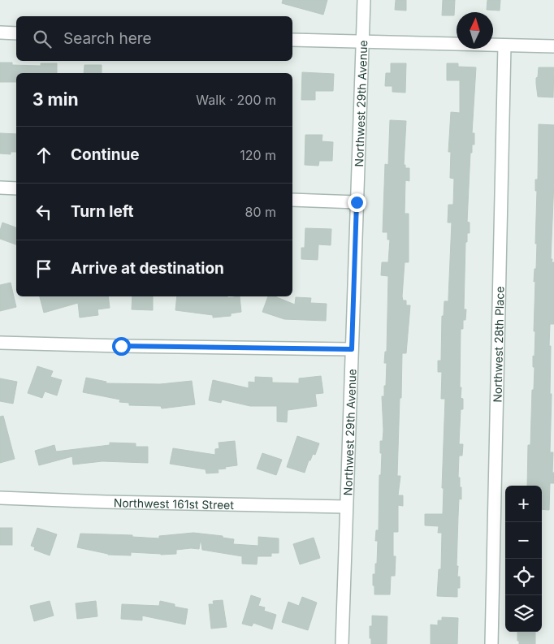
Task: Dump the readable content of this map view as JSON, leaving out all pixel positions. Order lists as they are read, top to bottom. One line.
{"streets":{"street":["Northwest 29th Avenue","Northwest 28th Place","Northwest 161st Street"]},"crossings":[["Northwest 29th Avenue","Northwest 161st Street"]],"north":"top","page":{"search":"Search here","heading":["3 min","Walk · 200 m"],"list":[["Continue","120 m"],["Turn left","80 m"],"Arrive at destination"],"map_buttons":["+","−"]}}
